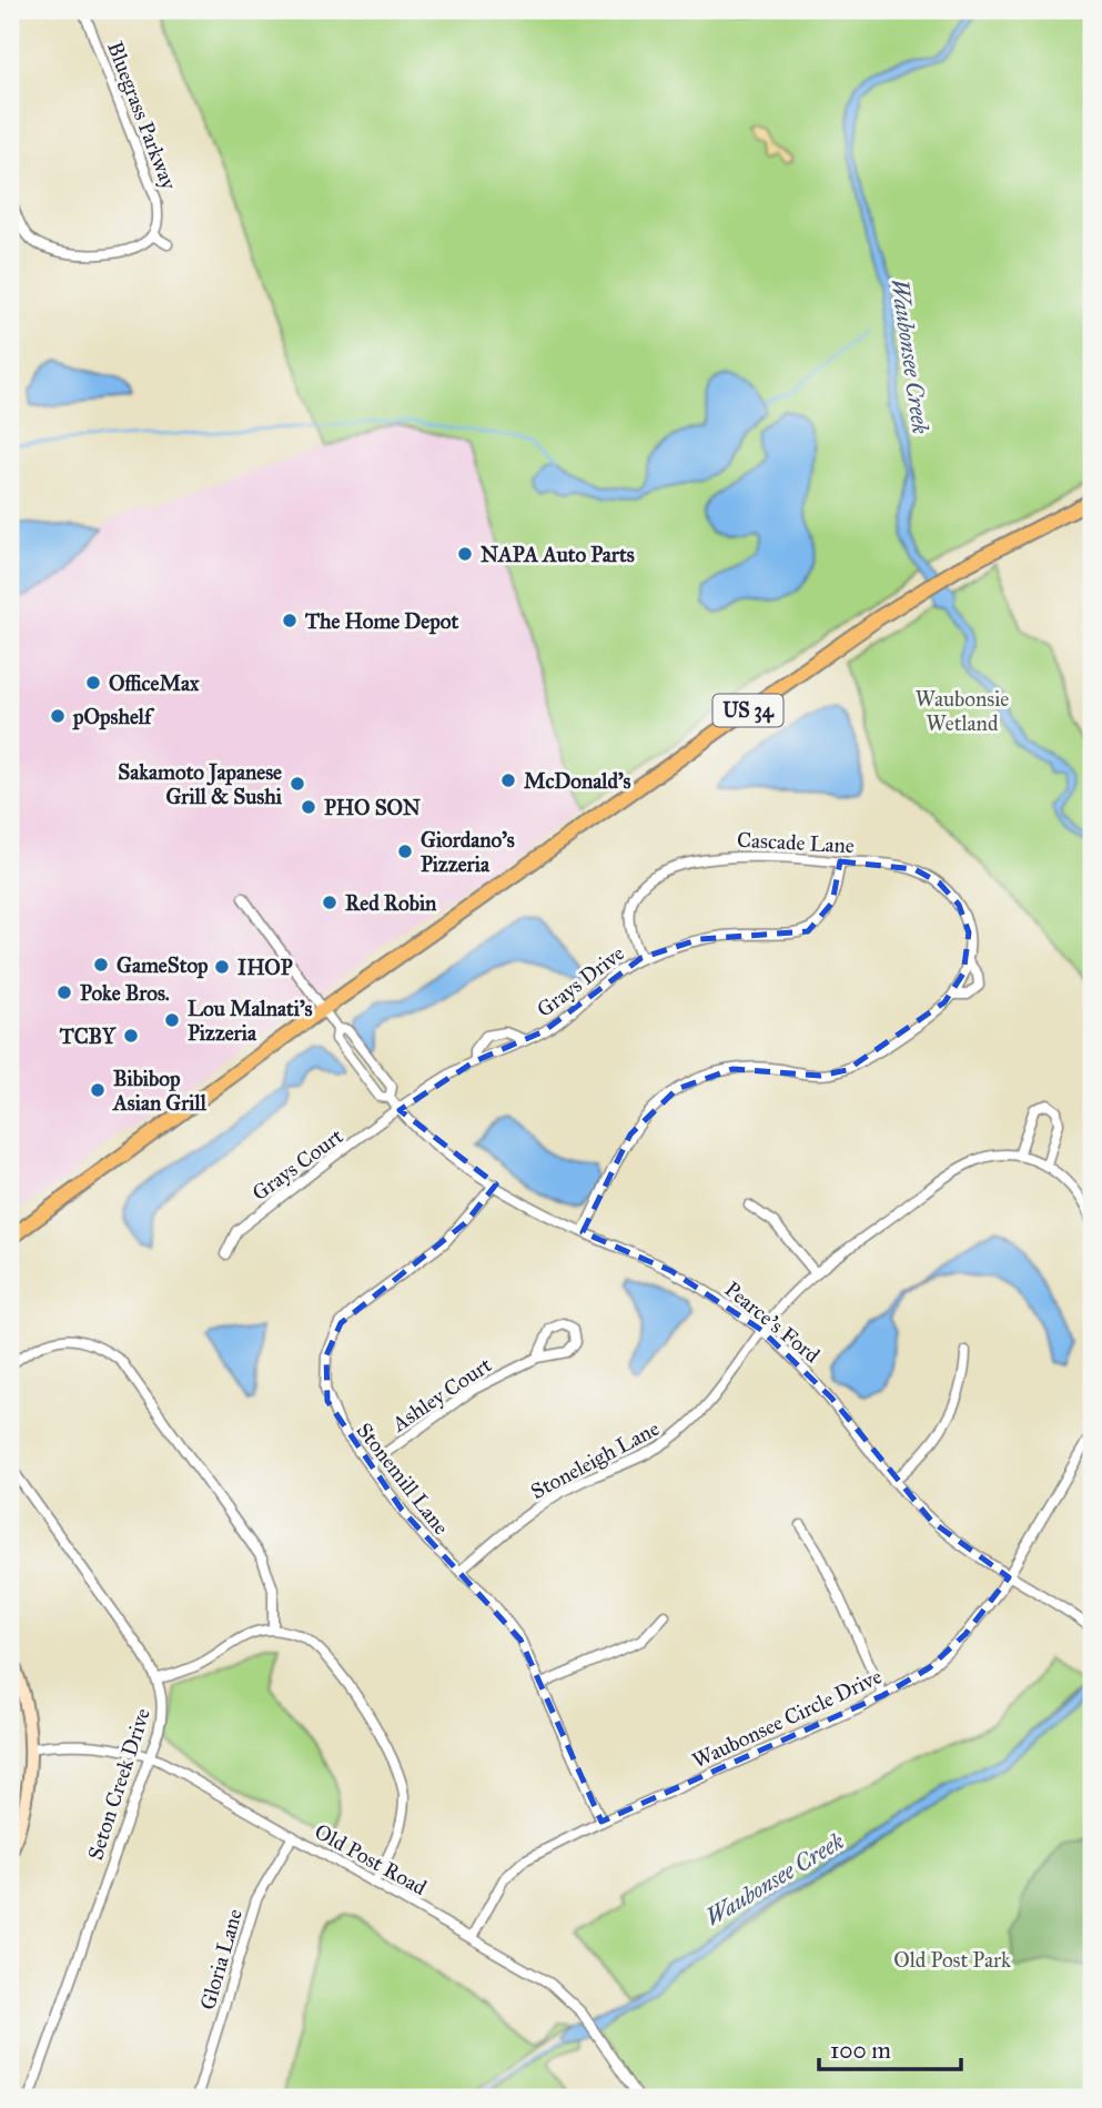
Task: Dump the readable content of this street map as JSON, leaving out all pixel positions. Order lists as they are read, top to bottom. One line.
{"streets":{"main road":["US 34"],"street":["Bluegrass Parkway","Cascade Lane","Grays Drive","Grays Court","Pearce's Ford","Ashley Court","Stoneleigh Lane","Stonemill Lane","Waubonsee Circle Drive","Seton Creek Drive","Old Post Road","Gloria Lane"]},"crossings":[["US 34","Pearce's Ford"],["Cascade Lane","Grays Drive"],["Cascade Lane","Pearce's Ford"],["Grays Drive","Grays Court"],["Grays Drive","Pearce's Ford"],["Grays Court","Pearce's Ford"],["Pearce's Ford","Stoneleigh Lane"],["Pearce's Ford","Stonemill Lane"],["Pearce's Ford","Waubonsee Circle Drive"],["Ashley Court","Stonemill Lane"],["Stoneleigh Lane","Stonemill Lane"],["Stonemill Lane","Waubonsee Circle Drive"],["Waubonsee Circle Drive","Old Post Road"],["Seton Creek Drive","Old Post Road"],["Old Post Road","Gloria Lane"]],"water":["Waubonsee Creek"],"parks":["Waubonsie Wetland","Old Post Park"],"places":["NAPA Auto Parts","The Home Depot","OfficeMax","pOpshelf","McDonald's","Sakamoto Japanese Grill & Sushi","PHO SON","Giordano's Pizzeria","Red Robin","GameStop","IHOP","Poke Bros.","Lou Malnati's Pizzeria","TCBY","Bibibop Asian Grill"],"scale_bar":"100 m"}
